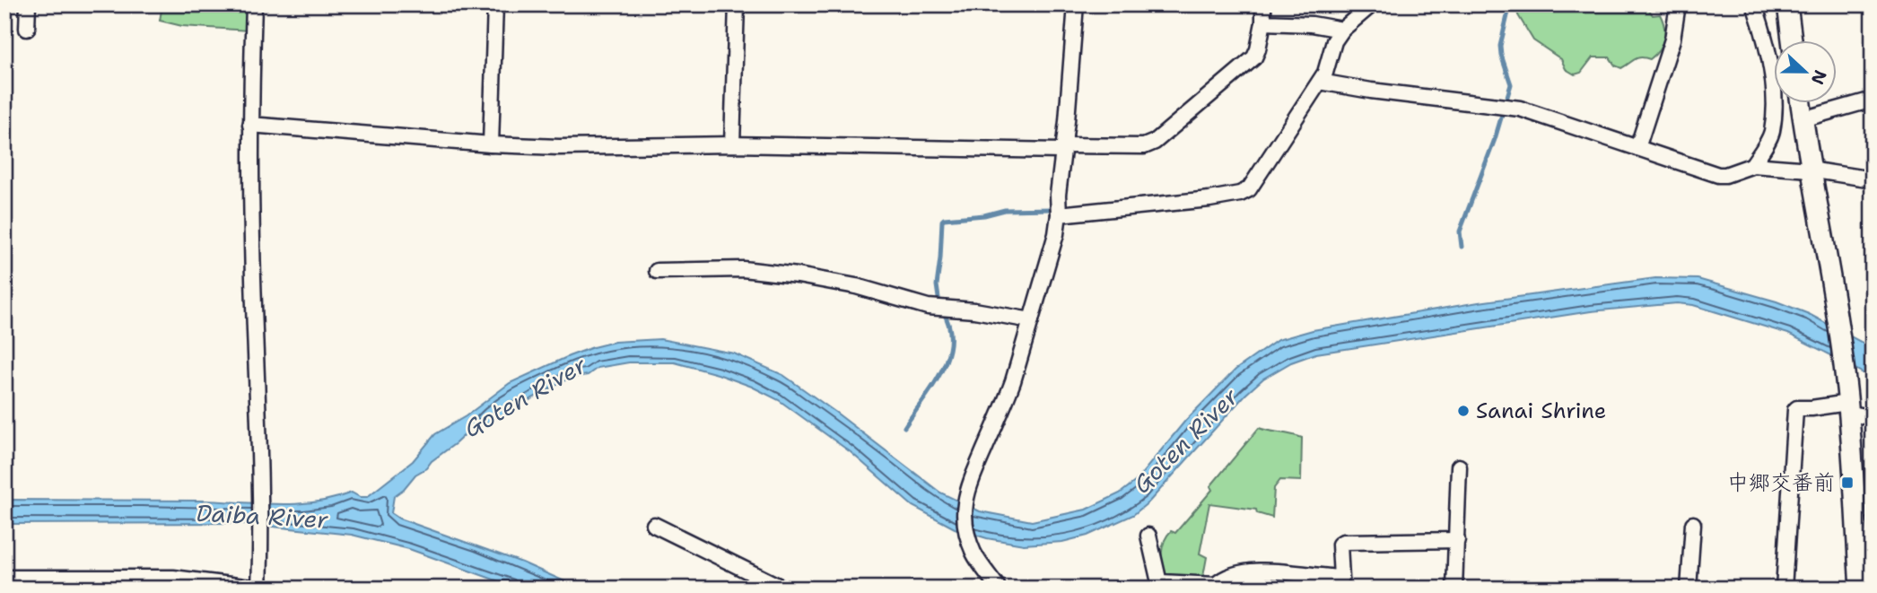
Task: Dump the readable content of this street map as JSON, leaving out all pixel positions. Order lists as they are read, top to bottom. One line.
{"water":["Goten River","Daiba River"],"places":{"other":["Sanai Shrine"],"transit":["中郷交番前"]},"north":"right"}
